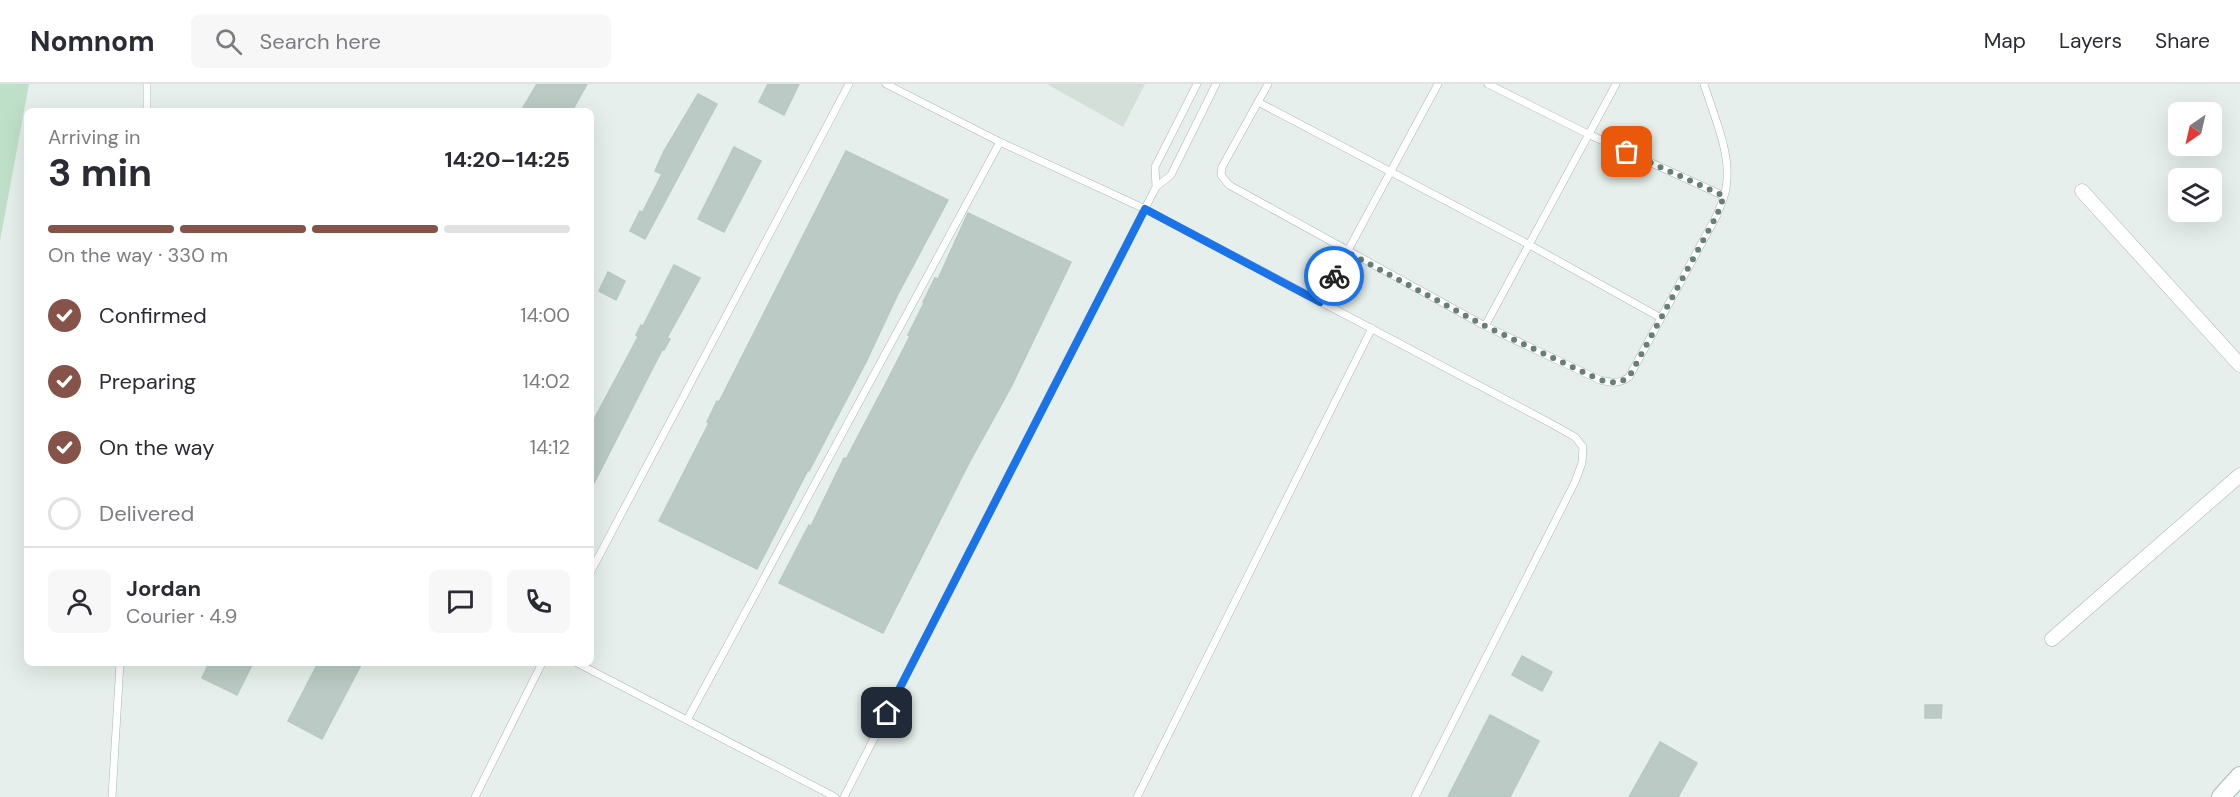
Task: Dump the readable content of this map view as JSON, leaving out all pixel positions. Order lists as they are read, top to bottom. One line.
{"north":"bottom left","page":{"header":"Nomnom","search":"Search here","nav":["Map","Layers","Share"],"heading":["3 min","Arriving in","14:20–14:25"],"panel":["Jordan","Courier · 4.9"],"bar":"On the way · 330 m","list":[["Confirmed","14:00"],["Preparing","14:02"],["On the way","14:12"],"Delivered"]}}
